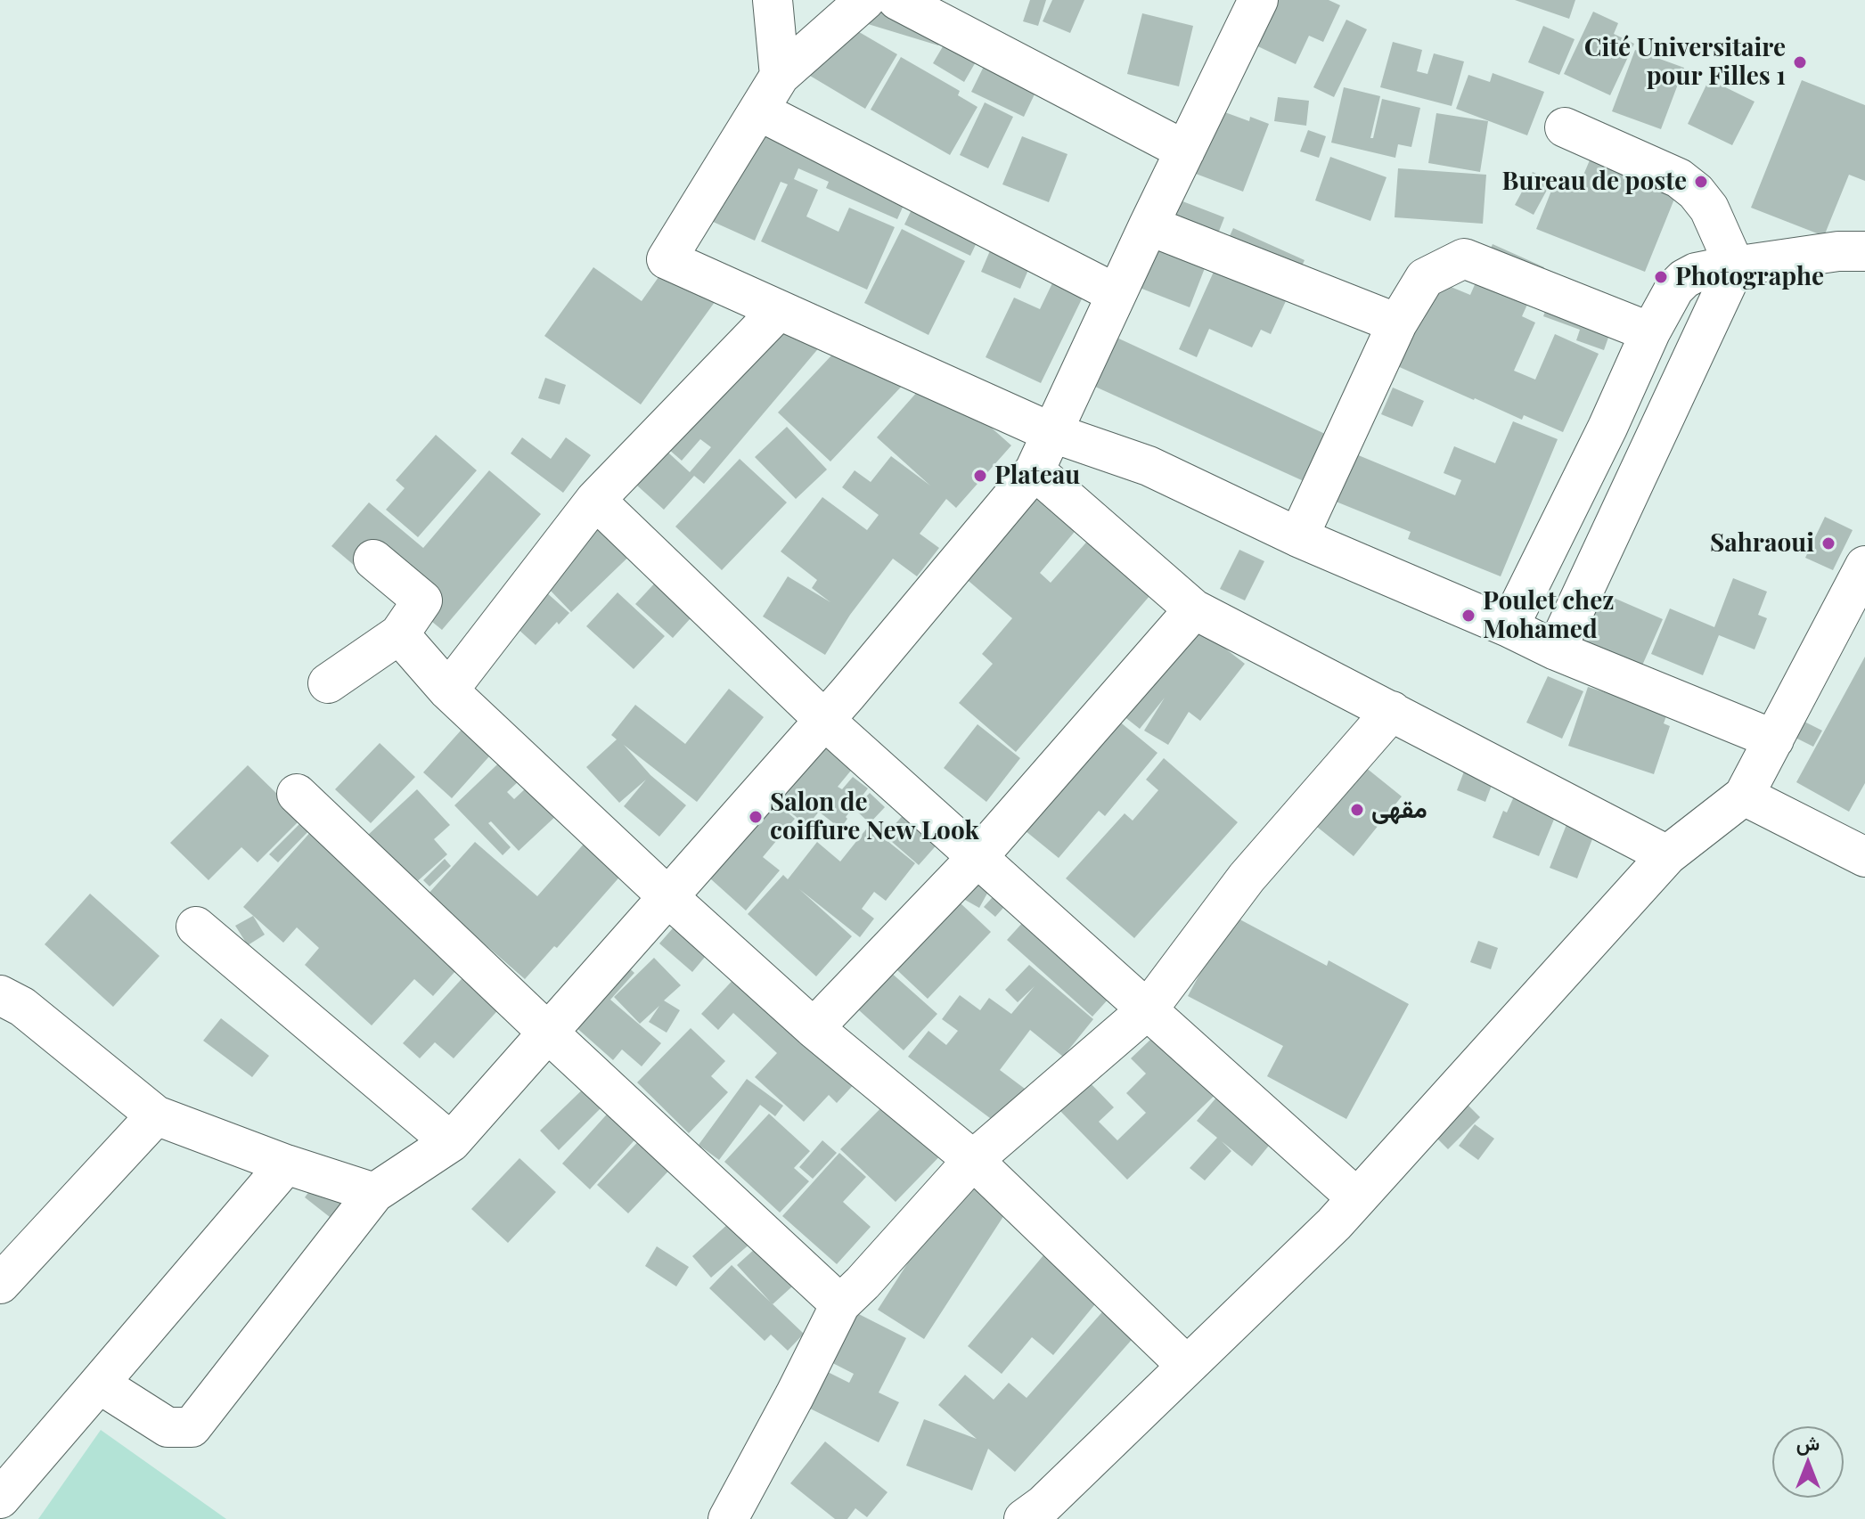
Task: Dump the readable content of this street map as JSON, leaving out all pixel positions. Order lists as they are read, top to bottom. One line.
{"places":["Cité Universitaire pour Filles 1","Bureau de poste","Photographe","Plateau","Sahraoui","Poulet chez Mohamed","مقهى","Salon de coiffure New Look"],"north":"top"}
